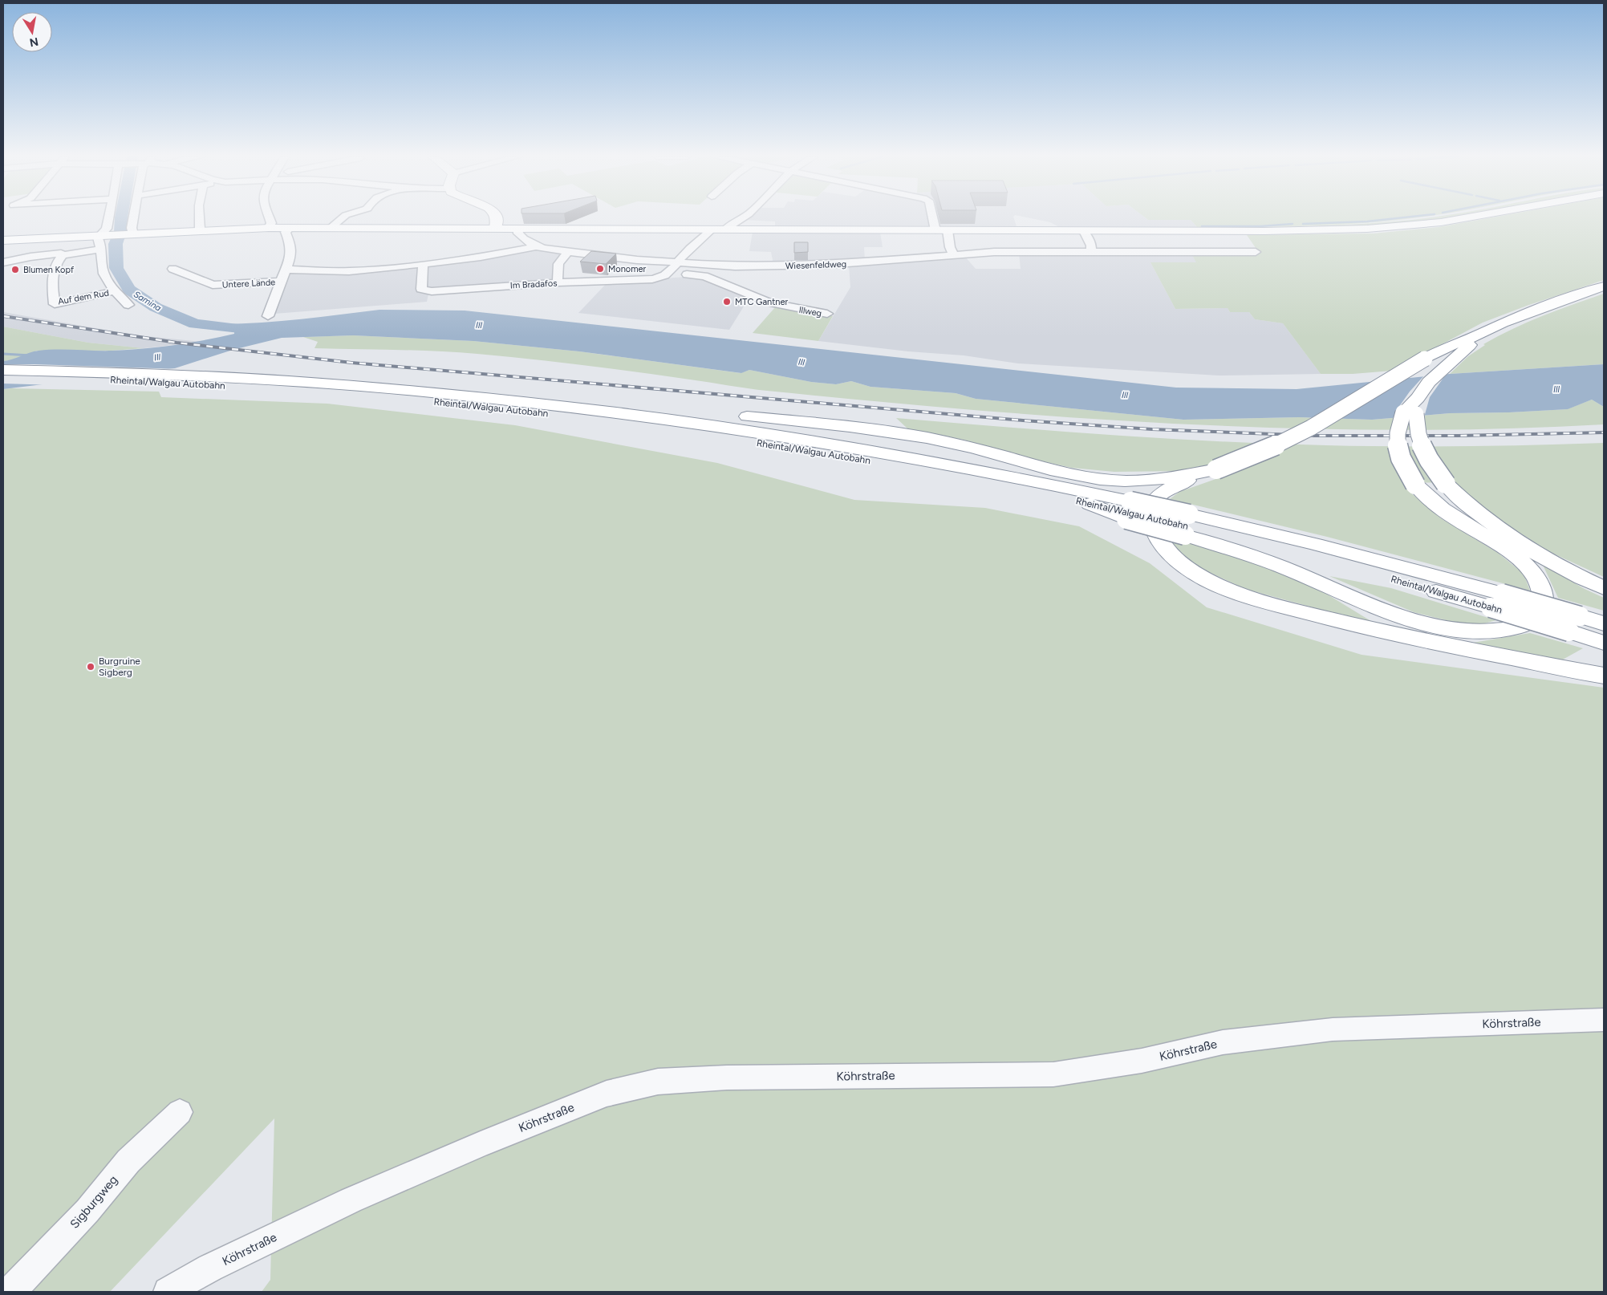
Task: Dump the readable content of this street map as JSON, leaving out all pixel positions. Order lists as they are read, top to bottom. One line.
{"streets":{"main road":["Rheintal/Walgau Autobahn"],"street":["Wiesenfeldweg","Untere Lände","Im Bradafos","Auf dem Rud","Illweg","Köhrstraße","Sigburgweg"]},"crossings":[["Wiesenfeldweg","Im Bradafos"],["Im Bradafos","Illweg"]],"water":["Samina","Ill"],"places":["Monomer","Blumen Kopf","MTC Gantner","Burgruine Sigberg"],"north":"bottom"}
